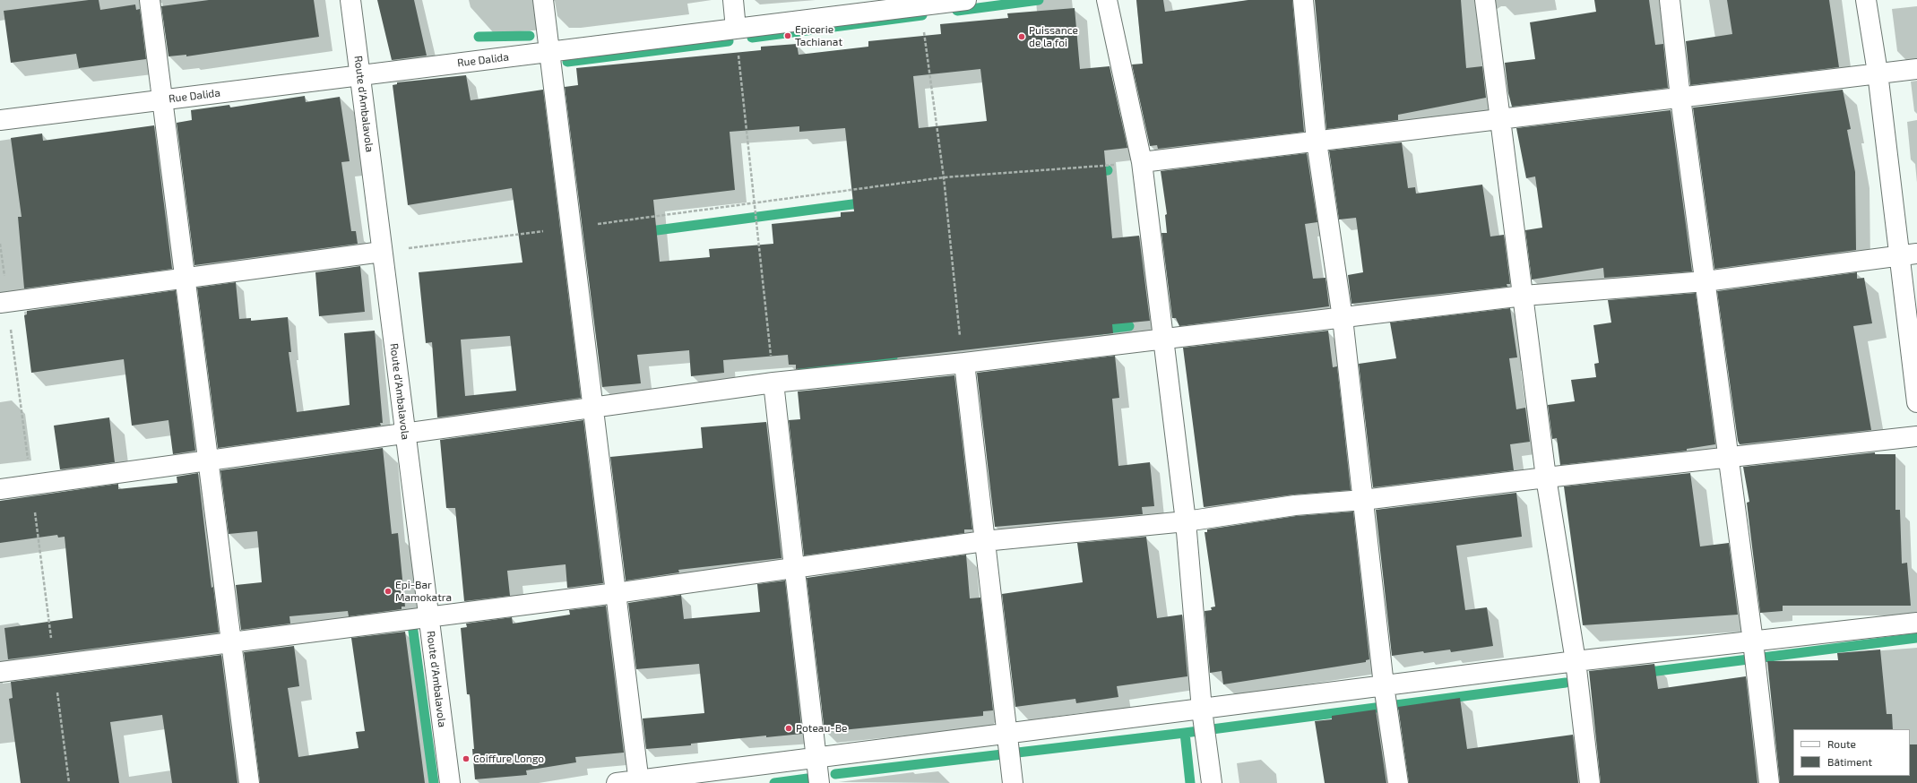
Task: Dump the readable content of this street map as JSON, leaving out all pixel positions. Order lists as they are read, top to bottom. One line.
{"streets":{"street":["Rue Dalida","Route d'Ambalavola"]},"crossings":[["Rue Dalida","Route d'Ambalavola"]],"places":["Epicerie Tachianat","Puissance de la foi","Epi-Bar Mamokatra","Poteau-Be","Coiffure Longo"],"legend":["Route","Bâtiment"]}
